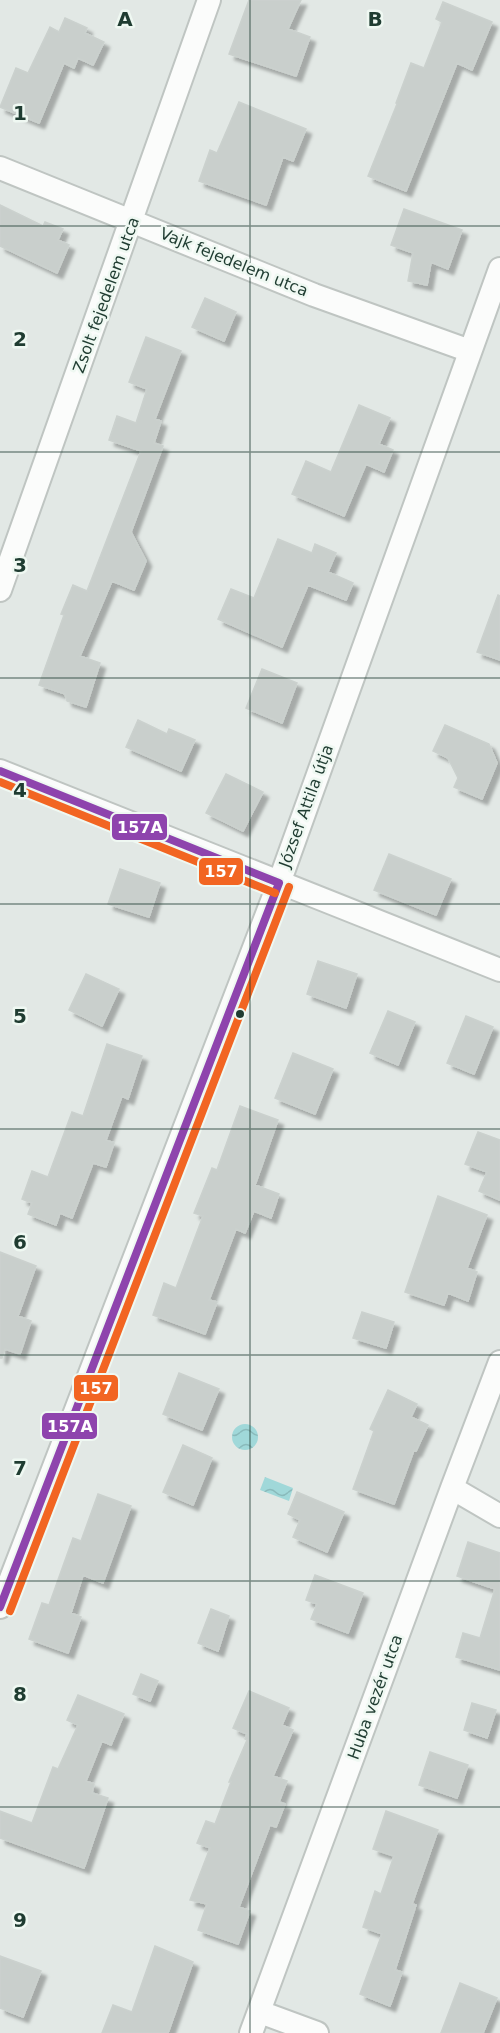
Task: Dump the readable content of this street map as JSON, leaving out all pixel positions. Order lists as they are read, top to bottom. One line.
{"streets":{"street":["Vajk fejedelem utca","Zsolt fejedelem utca","József Attila útja","Huba vezér utca"]},"crossings":[["Vajk fejedelem utca","Zsolt fejedelem utca"],["Vajk fejedelem utca","József Attila útja"]],"lines":["transit line 157A","transit line 157"],"grid":{"columns":["A","B"],"rows":["1","2","3","4","5","6","7","8","9"]}}
